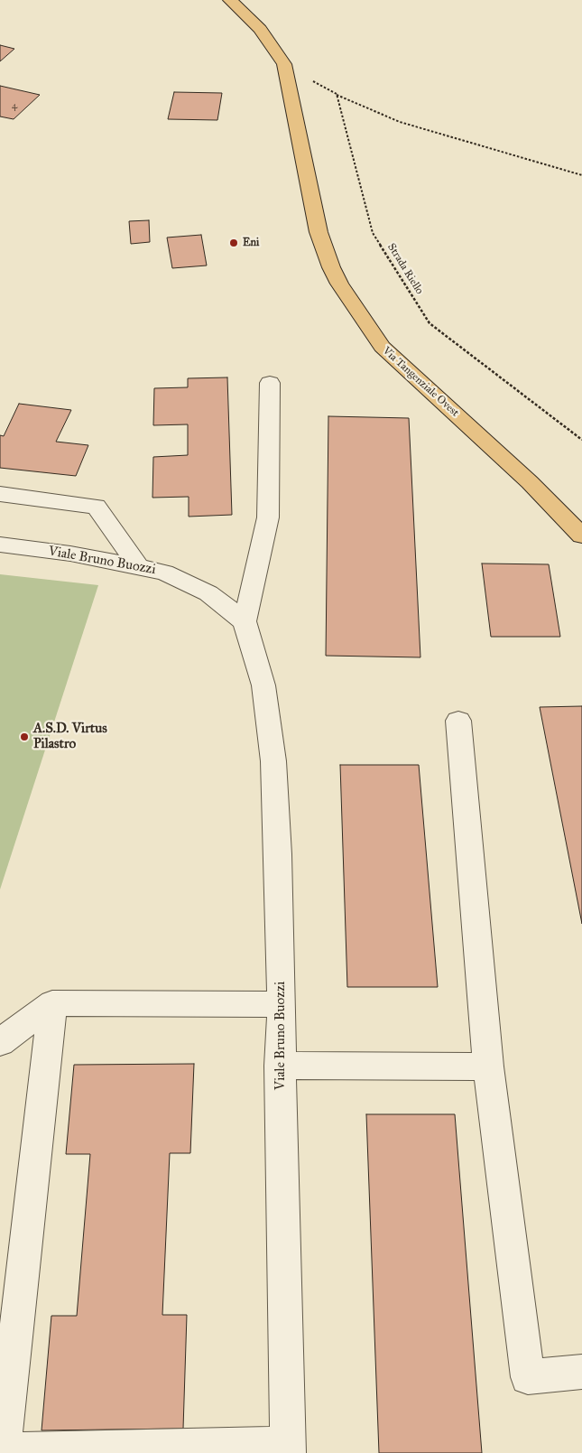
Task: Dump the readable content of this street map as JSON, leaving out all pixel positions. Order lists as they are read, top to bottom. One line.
{"streets":{"main road":["Via Tangenziale Ovest"],"street":["Viale Bruno Buozzi"],"path":["Strada Riello"]},"places":["Eni","A.S.D. Virtus Pilastro"],"house_numbers":["4"]}
